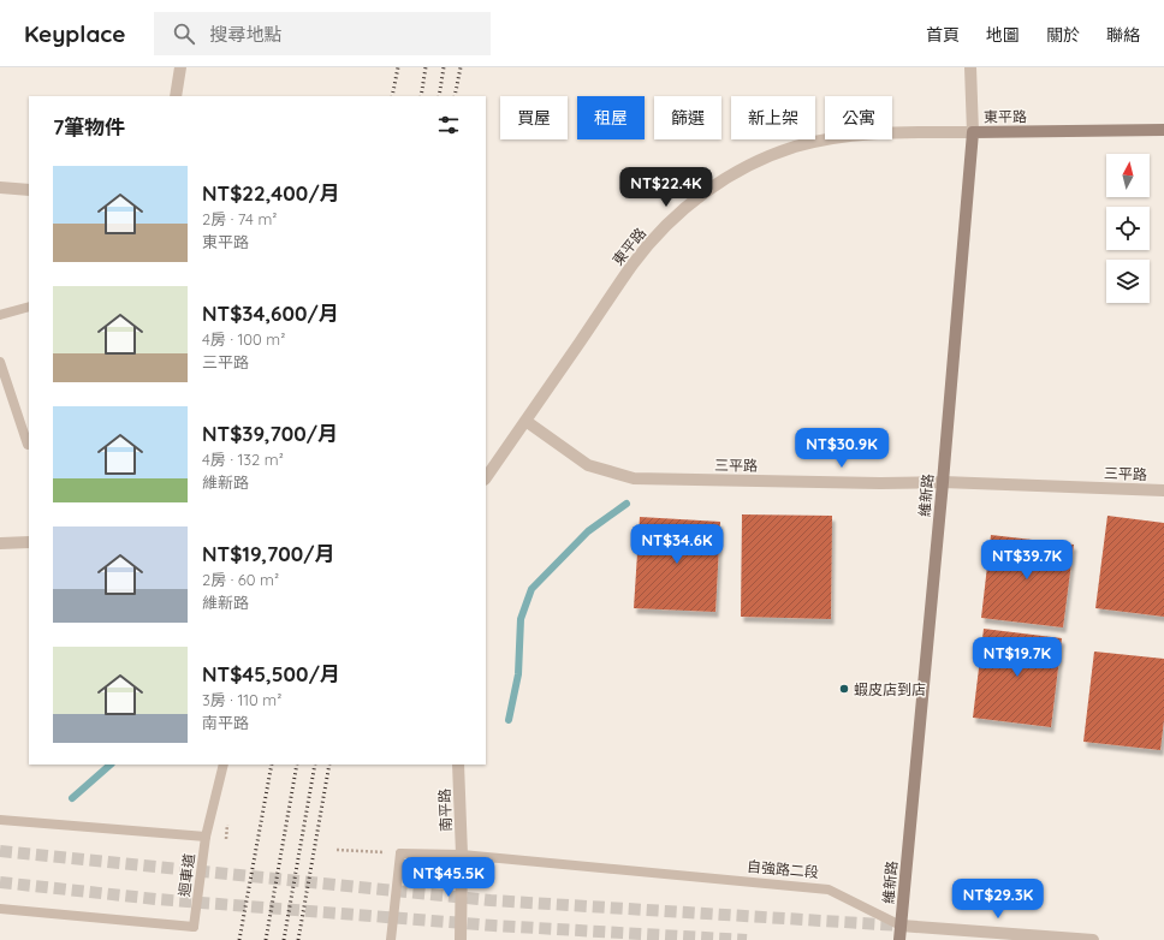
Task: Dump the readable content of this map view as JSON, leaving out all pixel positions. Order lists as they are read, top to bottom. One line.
{"streets":{"main road":["東平路","維新路"],"street":["三平路","南平路","自強路二段"],"lane":["迴車道"]},"crossings":[["東平路","三平路"],["東平路","維新路"],["三平路","維新路"],["維新路","自強路二段"],["南平路","自強路二段"]],"places":["蝦皮店到店"],"north":"top","page":{"header":"Keyplace","search":"搜尋地點","nav":["首頁","地圖","關於","聯絡"],"chip":["買屋","租屋","篩選","新上架","公寓"],"heading":"7筆物件","list":[{"name":"NT$22,400/月","note":"2房 · 74 m² · 東平路"},{"name":"NT$34,600/月","note":"4房 · 100 m² · 三平路"},{"name":"NT$39,700/月","note":"4房 · 132 m² · 維新路"},{"name":"NT$19,700/月","note":"2房 · 60 m² · 維新路"},{"name":"NT$45,500/月","note":"3房 · 110 m² · 南平路"}],"price":["NT$22.4K","NT$30.9K","NT$34.6K","NT$39.7K","NT$19.7K","NT$45.5K","NT$29.3K"]}}
